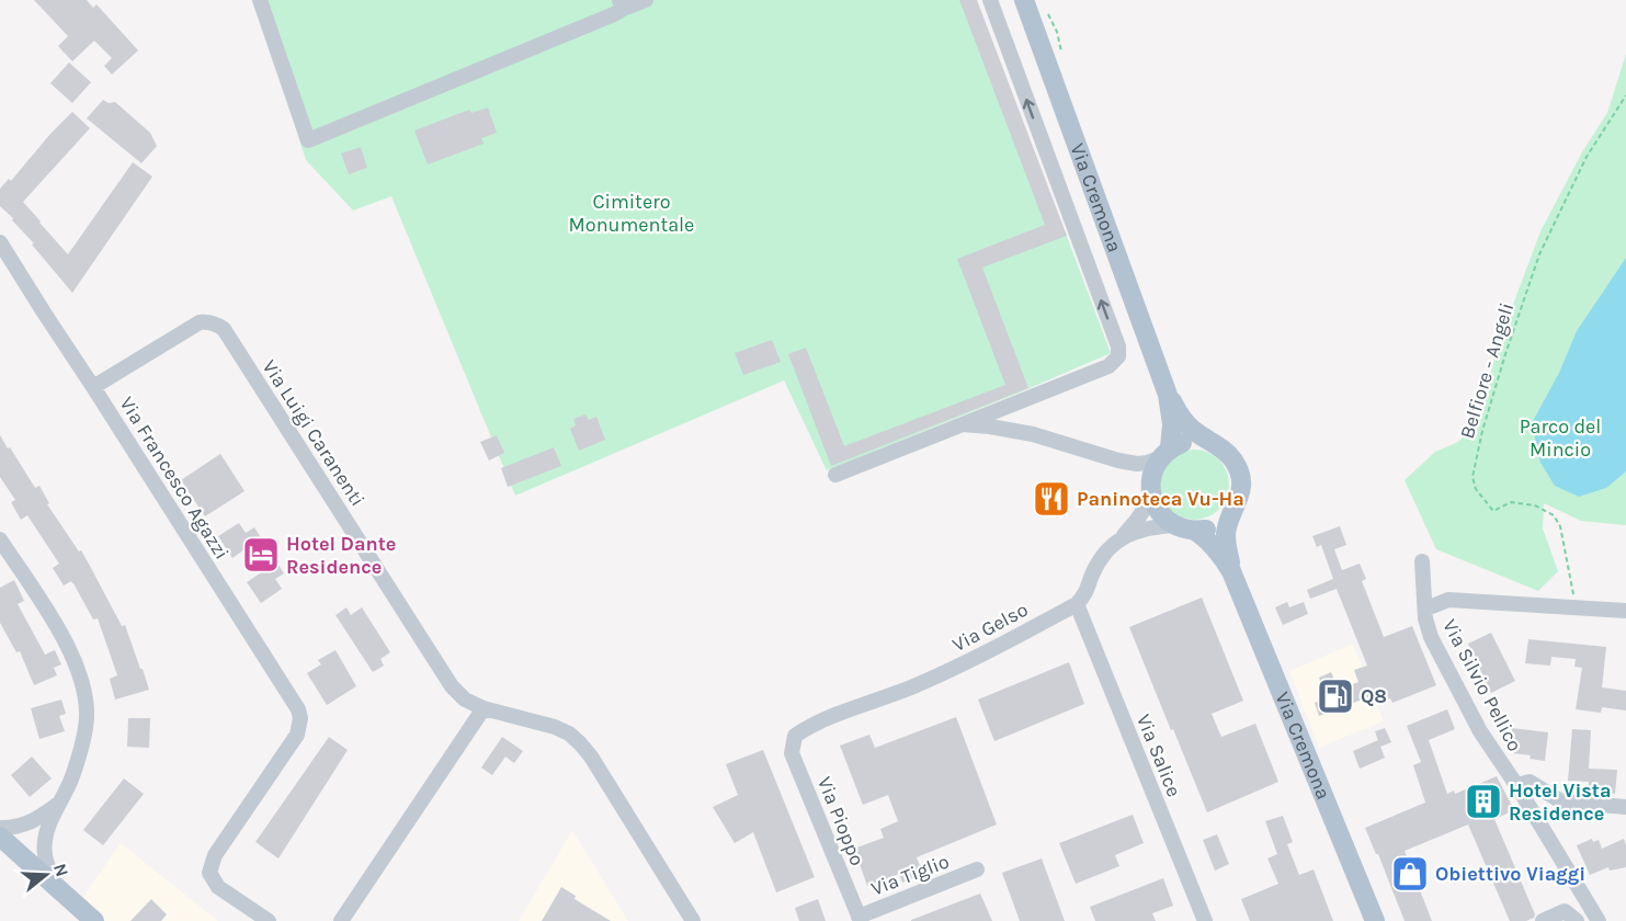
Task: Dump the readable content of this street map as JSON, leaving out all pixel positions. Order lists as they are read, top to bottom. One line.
{"streets":{"main road":["Via Cremona"],"street":["Via Luigi Caranenti","Via Francesco Agazzi","Via Gelso","Via Silvio Pellico","Via Salice","Via Pioppo","Via Tiglio"],"path":["Belfiore - Angeli"]},"crossings":[["Via Luigi Caranenti","Via Francesco Agazzi"],["Via Gelso","Via Salice"],["Via Gelso","Via Pioppo"],["Via Pioppo","Via Tiglio"]],"parks":["Cimitero Monumentale","Parco del Mincio"],"places":{"restaurant":["Paninoteca Vu-Ha"],"hotel":["Hotel Dante Residence"],"fuel station":["Q8"],"building":["Hotel Vista Residence"],"shop":["Obiettivo Viaggi"]},"north":"right"}
